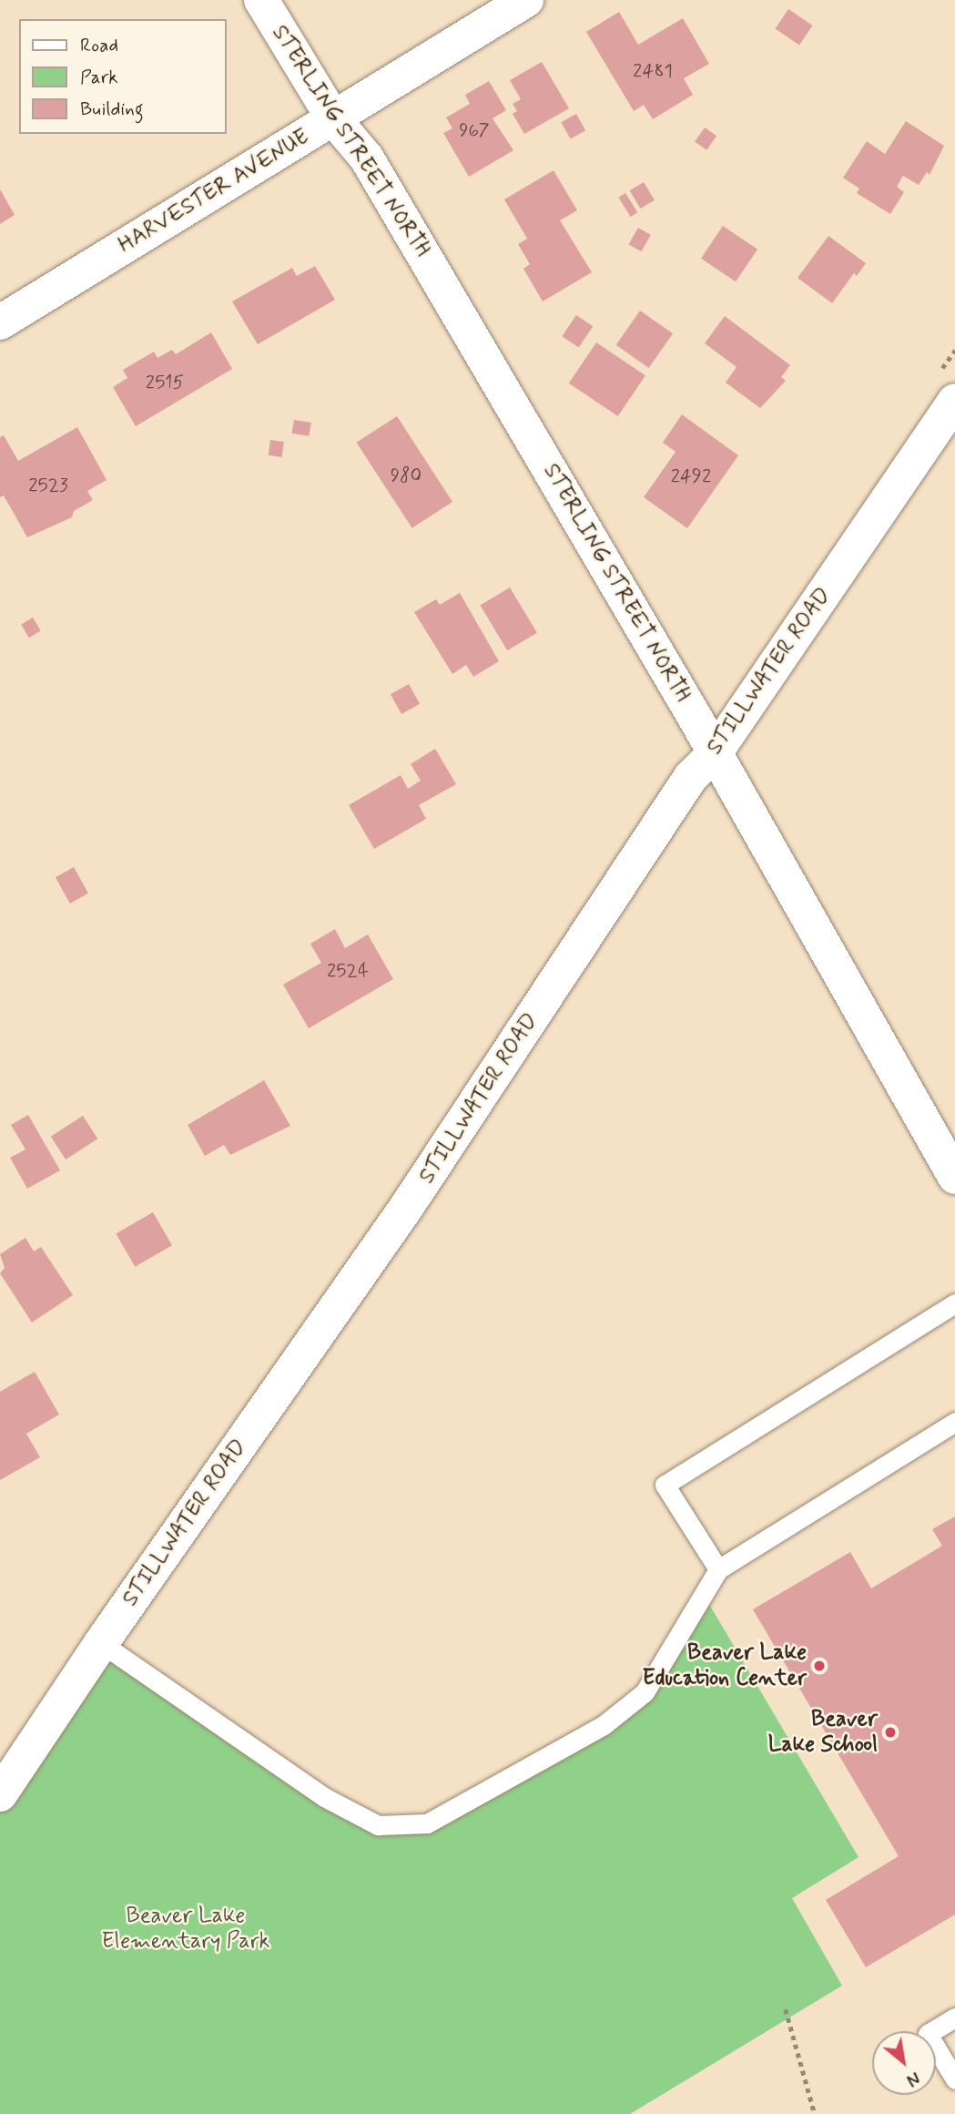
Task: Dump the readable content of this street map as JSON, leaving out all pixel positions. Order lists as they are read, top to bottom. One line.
{"streets":{"street":["STERLING STREET NORTH","HARVESTER AVENUE","STILLWATER ROAD"]},"crossings":[["STERLING STREET NORTH","HARVESTER AVENUE"],["STERLING STREET NORTH","STILLWATER ROAD"]],"parks":["Beaver Lake Elementary Park"],"places":["Beaver Lake Education Center","Beaver Lake School"],"house_numbers":["2481","967","2515","980","2492","2523","2524"],"legend":["Road","Park","Building"],"north":"bottom right"}
